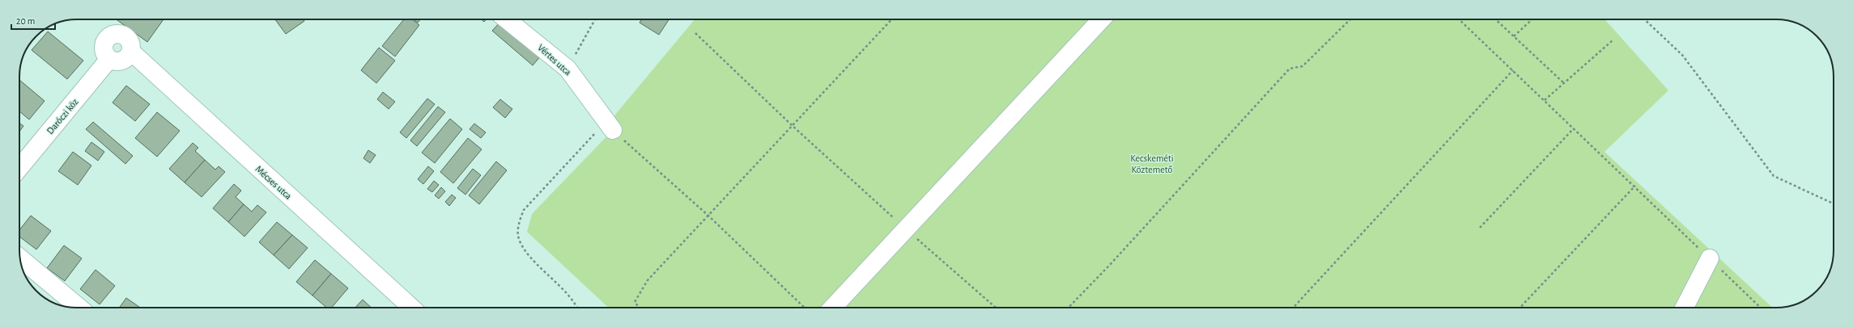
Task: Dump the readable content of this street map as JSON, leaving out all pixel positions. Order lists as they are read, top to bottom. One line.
{"streets":{"street":["Vértes utca","Daróczi köz","Mécses utca"]},"crossings":[["Daróczi köz","Mécses utca"]],"parks":["Kecskeméti Köztemető"],"scale_bar":"20 m"}
